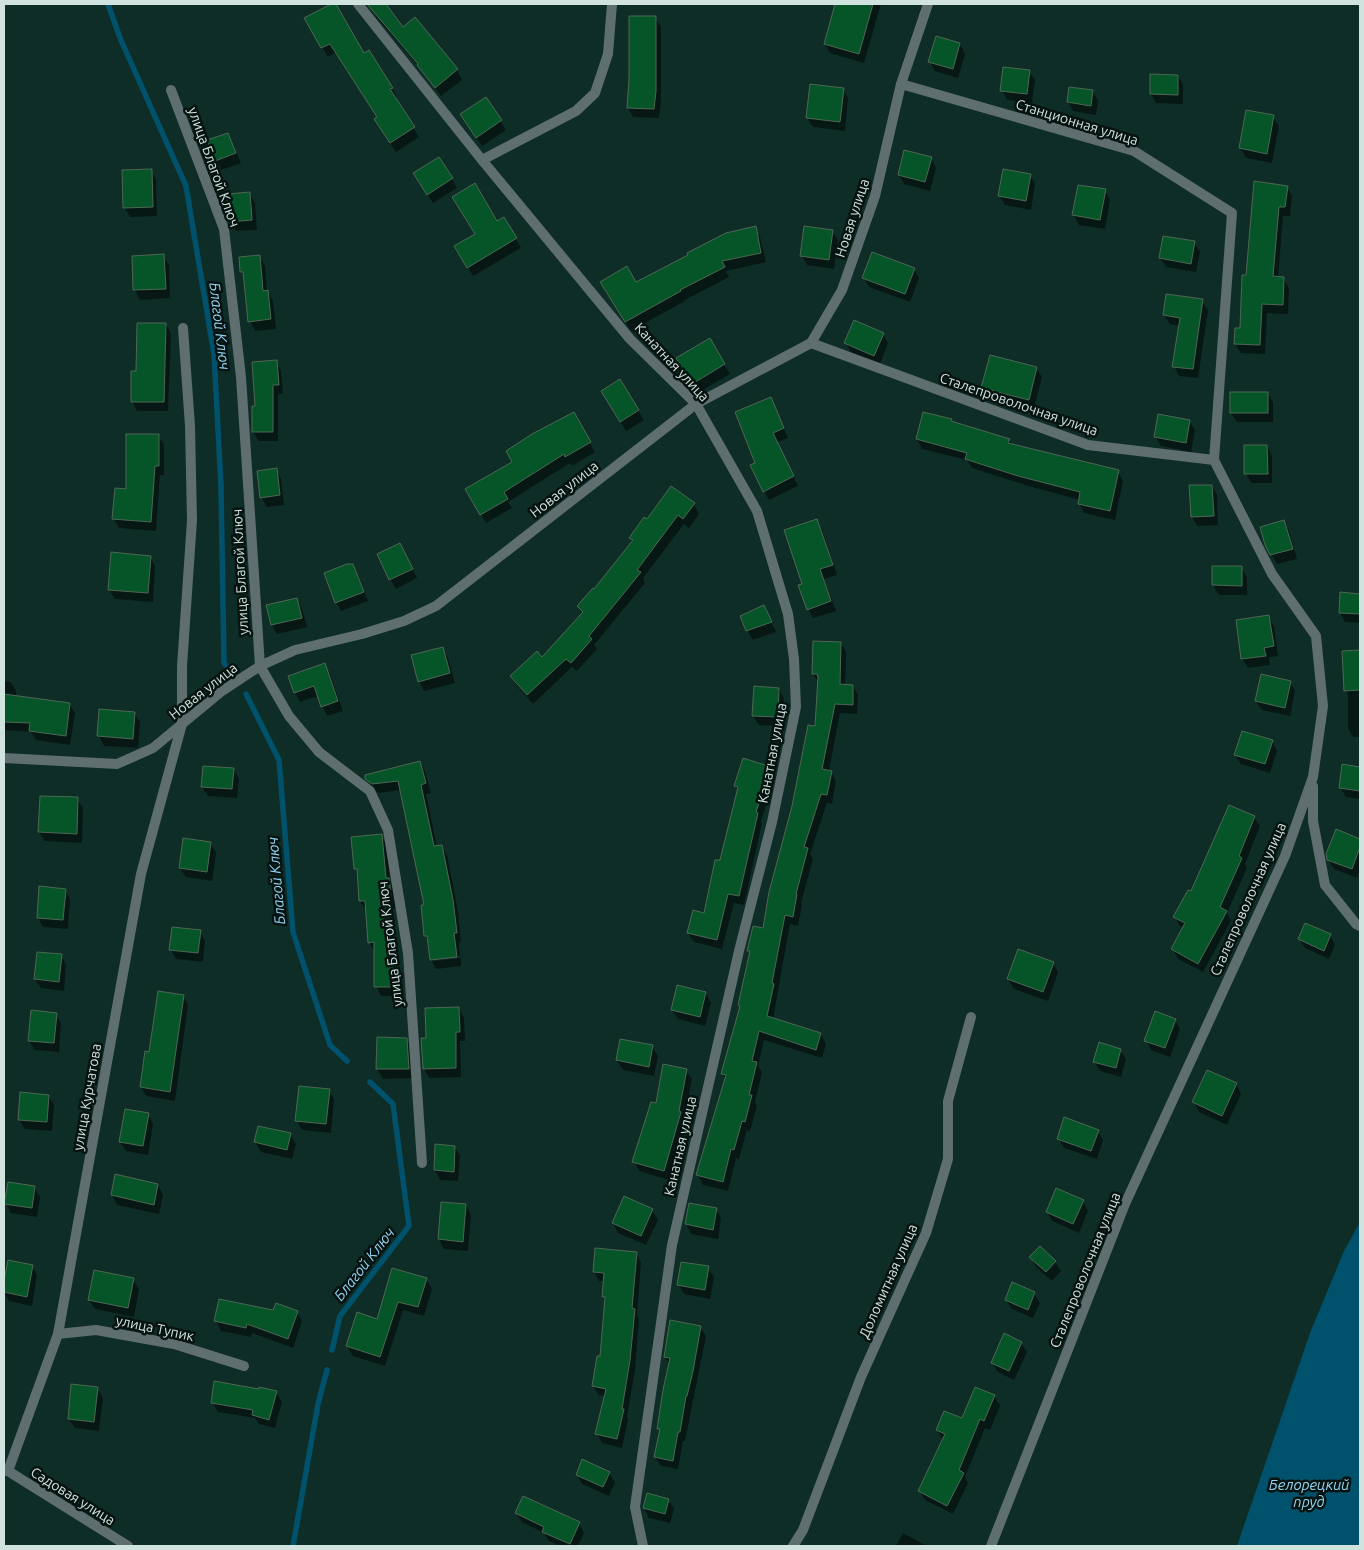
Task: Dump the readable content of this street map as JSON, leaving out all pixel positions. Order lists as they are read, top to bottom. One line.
{"streets":{"street":["Станционная улица","улица Благой Ключ","Новая улица","Канатная улица","Сталепроволочная улица","улица Курчатова","Доломитная улица","улица Тупик","Садовая улица"]},"crossings":[["Станционная улица","Новая улица"],["Станционная улица","Сталепроволочная улица"],["улица Благой Ключ","Новая улица"],["Новая улица","Канатная улица"],["Новая улица","Сталепроволочная улица"],["Новая улица","улица Курчатова"],["улица Курчатова","улица Тупик"],["улица Курчатова","Садовая улица"]],"water":["Благой Ключ","Белорецкий пруд"]}
